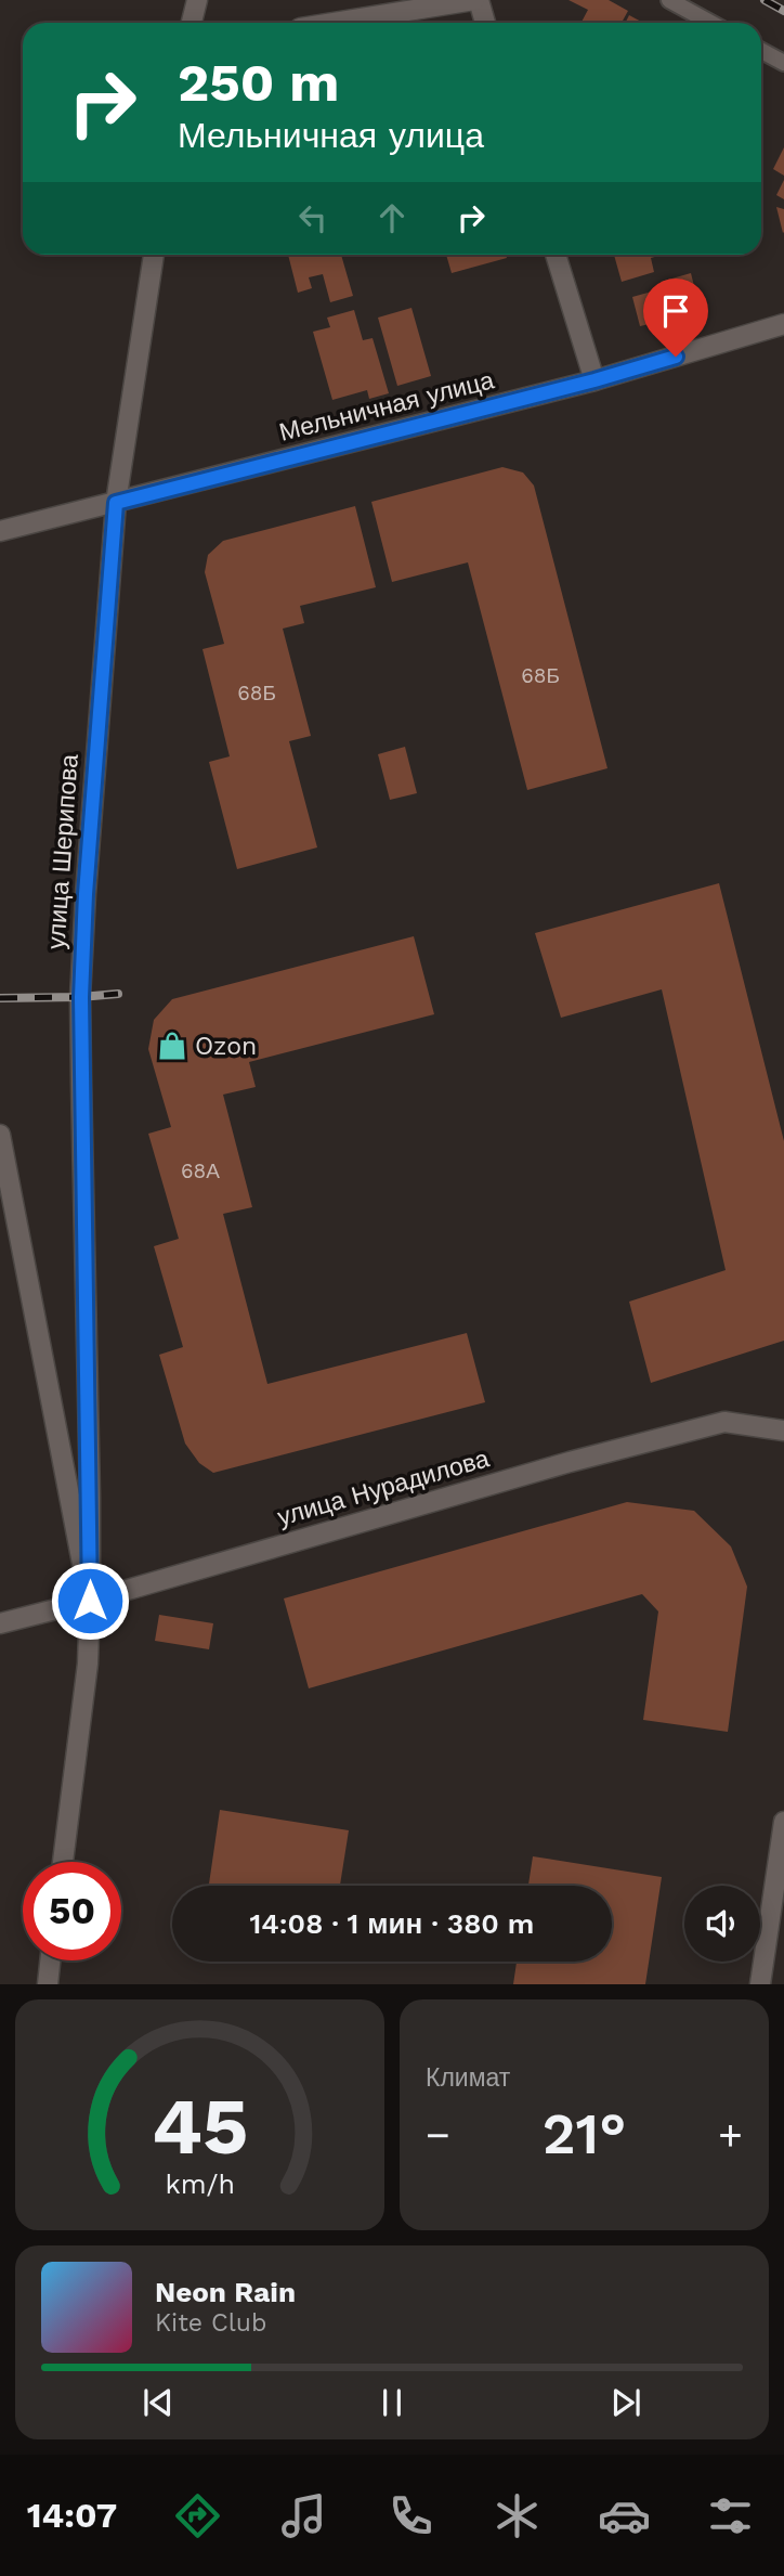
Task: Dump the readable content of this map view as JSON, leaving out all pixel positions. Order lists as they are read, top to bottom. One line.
{"streets":{"street":["Мельничная улица","улица Шерипова","улица Нурадилова"]},"crossings":[["Мельничная улица","улица Шерипова"],["улица Шерипова","улица Нурадилова"]],"places":{"shop":["Ozon"]},"house_numbers":["68Б","68Б","68А"],"page":{"turn":["250 m","Мельничная улица"],"limit":"50","trip":"14:08 · 1 мин · 380 m","tile":"Климат","heat":["−","21°","+"],"song":["Neon Rain","Kite Club"],"tabs":"14:07","gauge":["45","km/h"]}}
